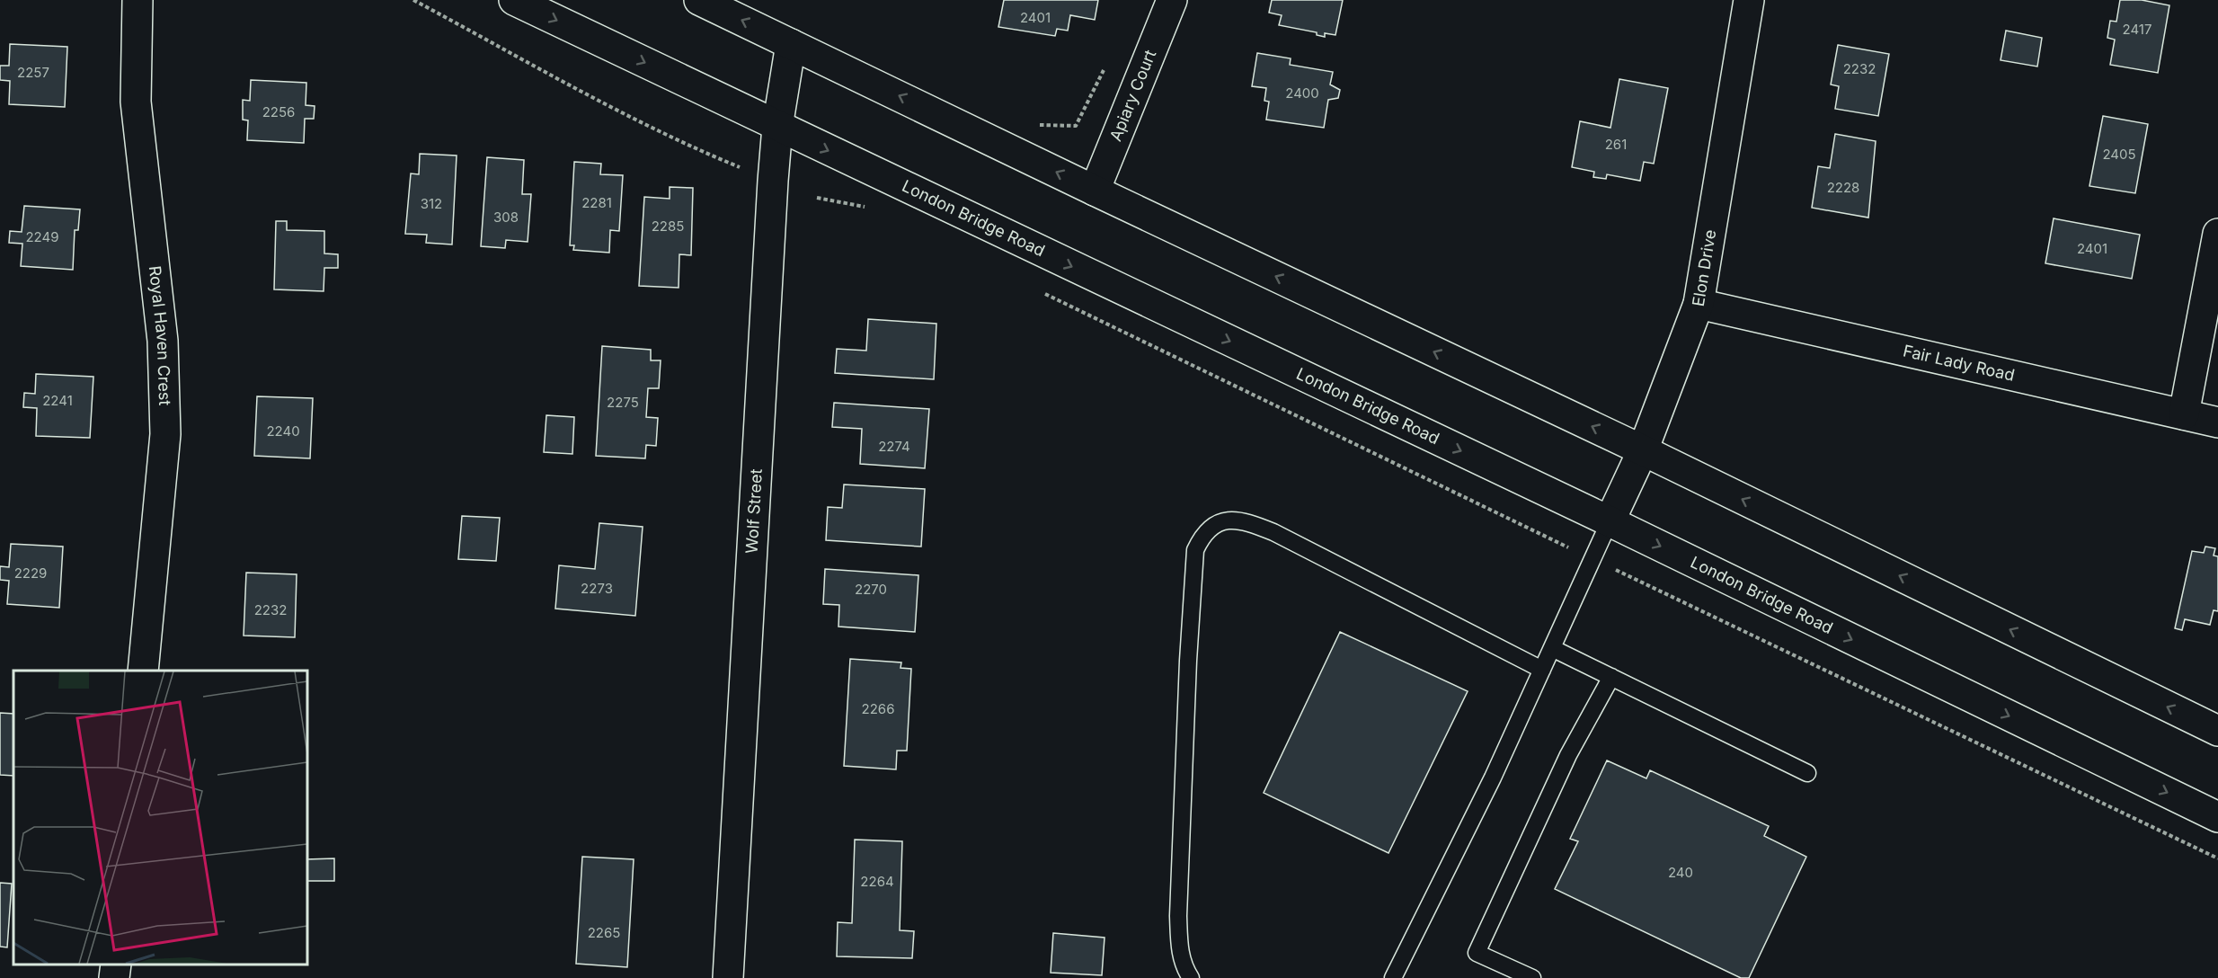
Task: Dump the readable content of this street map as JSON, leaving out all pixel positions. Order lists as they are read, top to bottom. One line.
{"streets":{"main road":["Apiary Court","London Bridge Road","Elon Drive","Royal Haven Crest","Fair Lady Road","Wolf Street"]},"crossings":[["London Bridge Road","Elon Drive"],["London Bridge Road","Wolf Street"],["Elon Drive","Fair Lady Road"]],"house_numbers":["2401","2417","2232","2257","2400","2256","261","2405","2228","2281","312","308","2285","2249","2401","2241","2275","2240","2274","2229","2273","2270","2232","2266","240","2264","2265"]}
